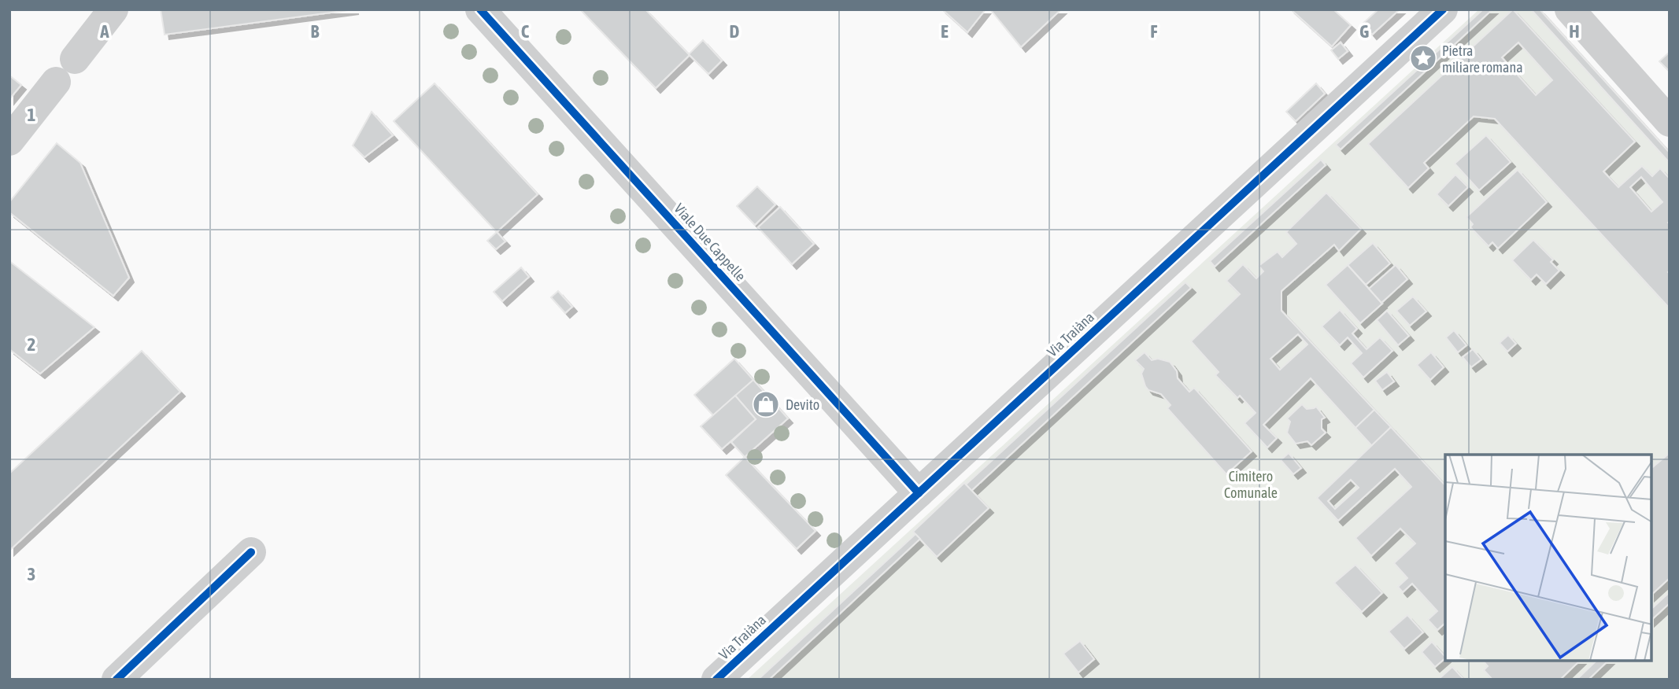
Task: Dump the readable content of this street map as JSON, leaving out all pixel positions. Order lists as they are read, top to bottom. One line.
{"streets":{"street":["Viale Due Cappelle","Via Traiàna"]},"crossings":[["Viale Due Cappelle","Via Traiàna"]],"parks":["Cimitero Comunale"],"places":{"place":["Pietra miliare romana"],"shop":["Devito"]},"grid":{"columns":["A","B","C","D","E","F","G","H"],"rows":["1","2","3"]}}
